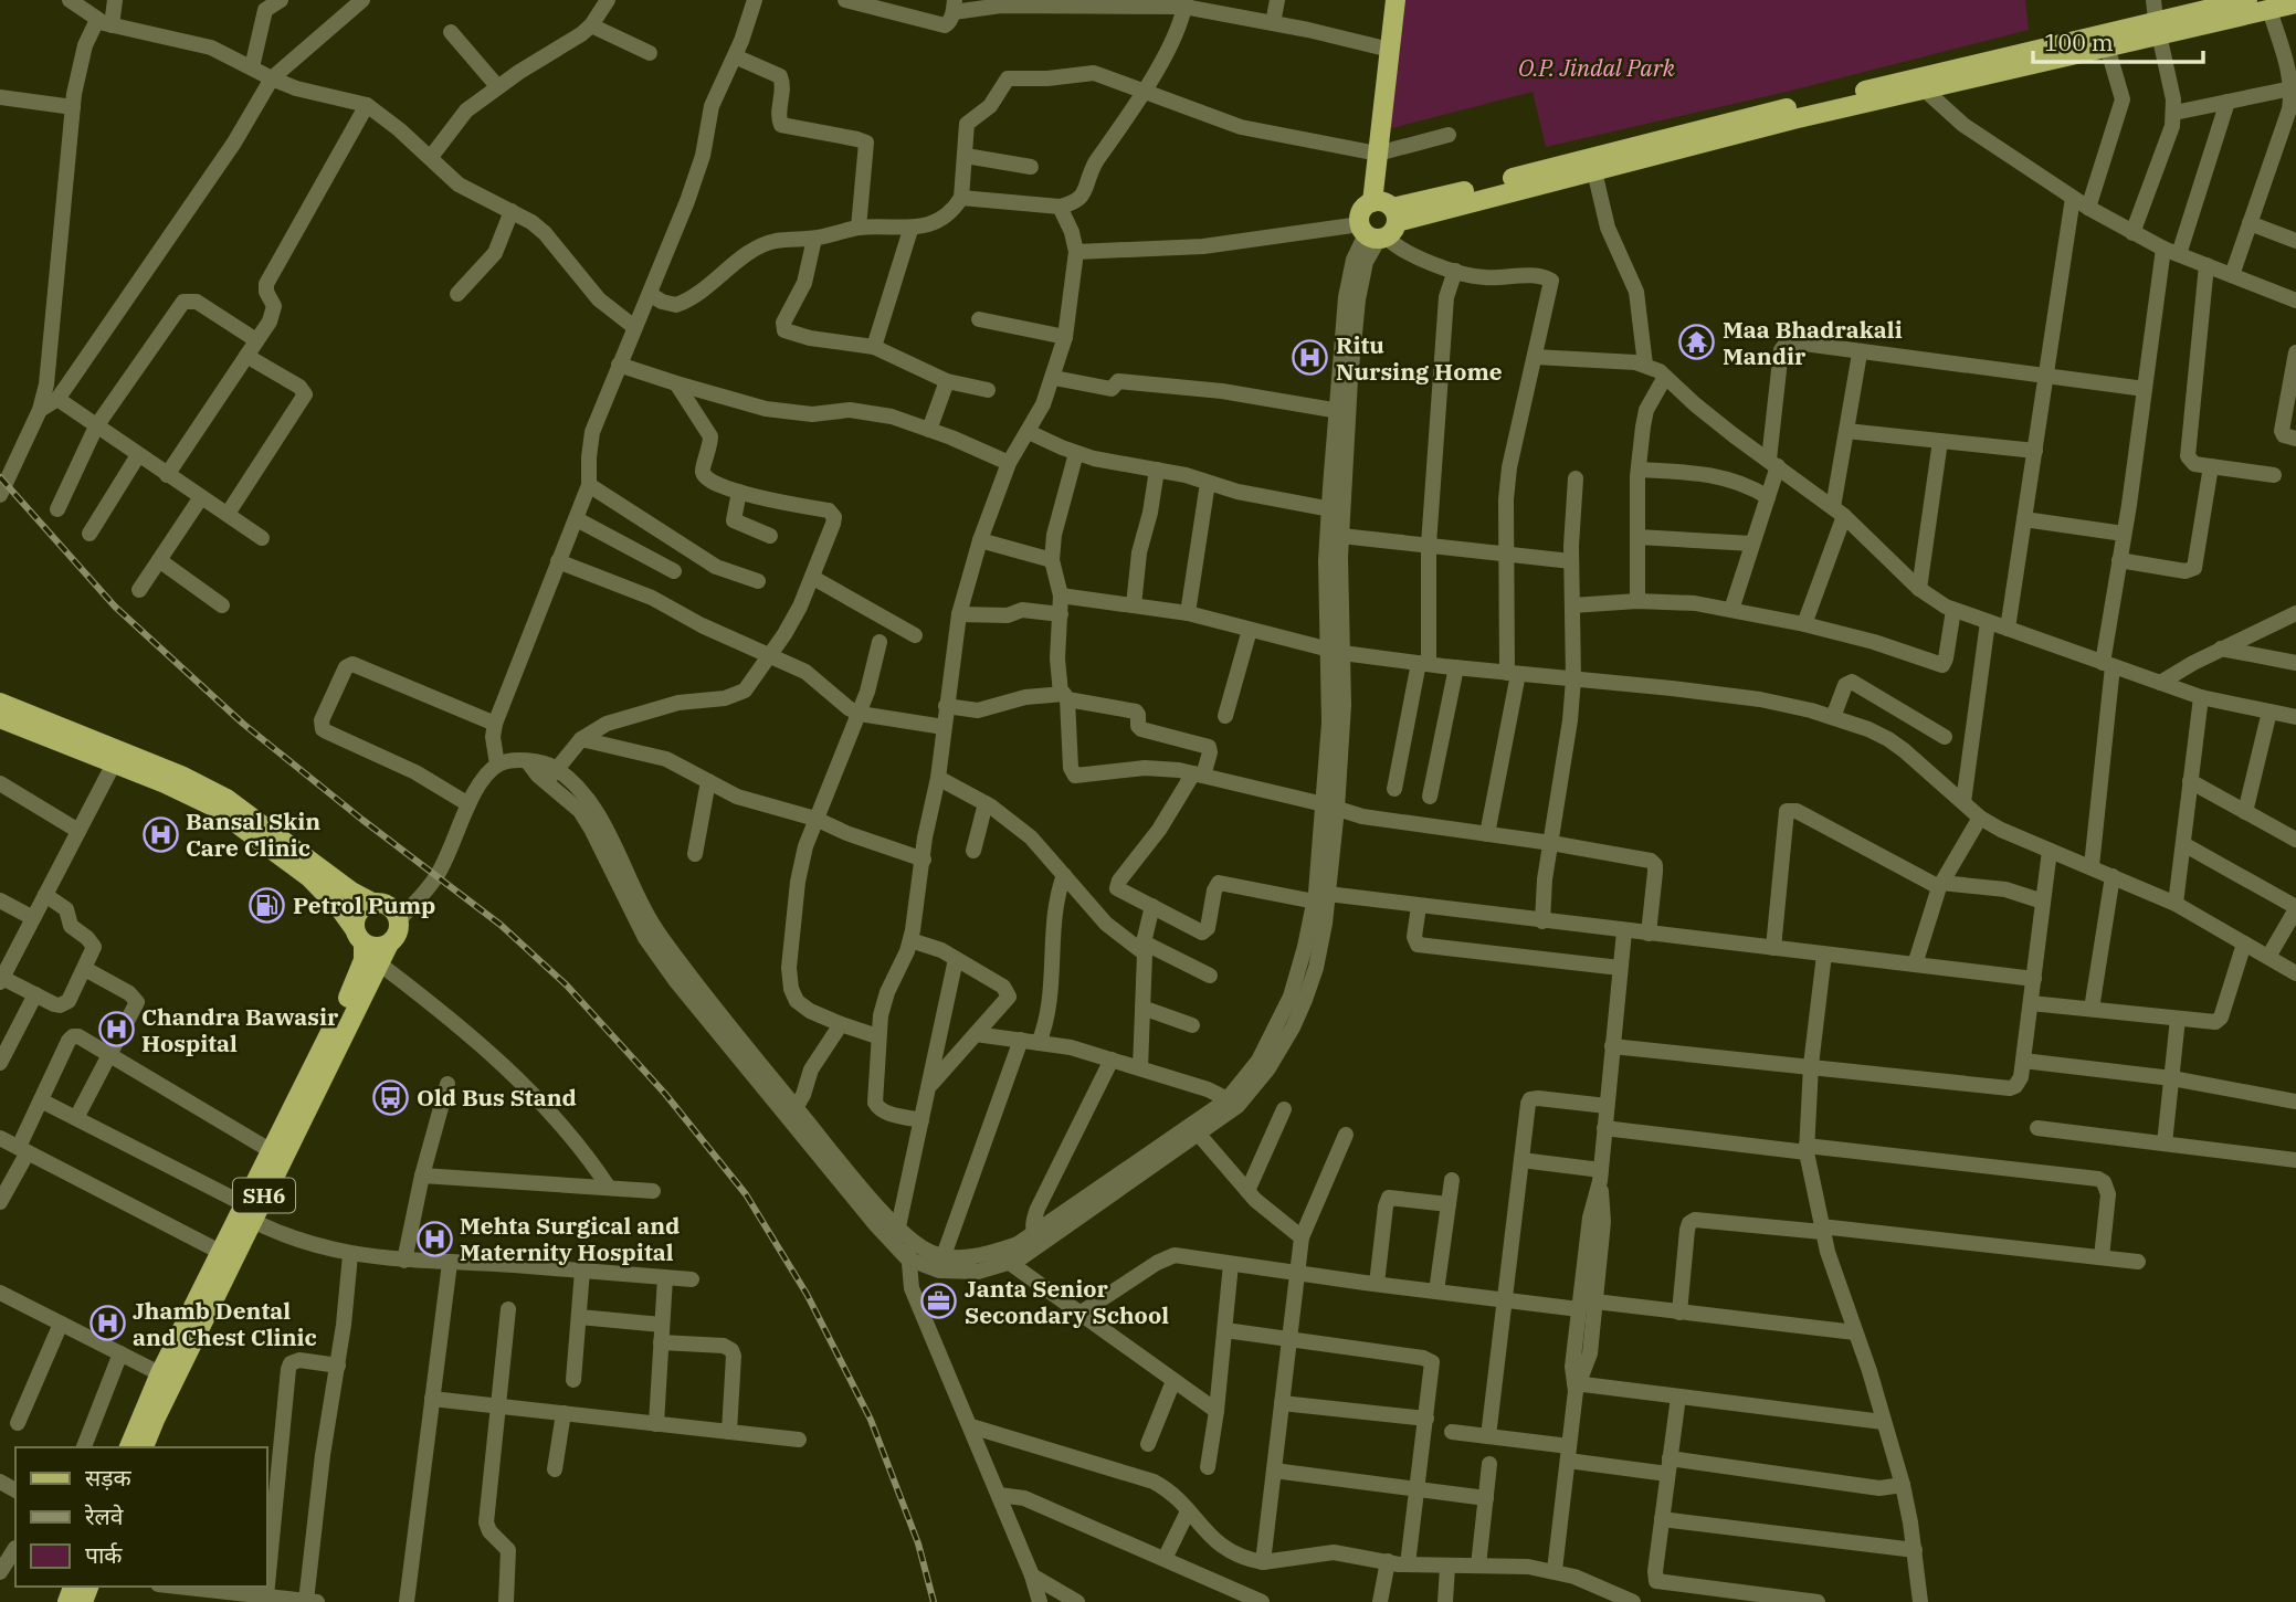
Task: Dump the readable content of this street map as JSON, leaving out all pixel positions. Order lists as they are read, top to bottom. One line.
{"streets":{"main road":["SH6"]},"parks":["O.P. Jindal Park"],"places":{"temple":["Maa Bhadrakali Mandir"],"hospital":["Ritu Nursing Home","Bansal Skin Care Clinic","Chandra Bawasir Hospital","Mehta Surgical and Maternity Hospital","Jhamb Dental and Chest Clinic"],"fuel station":["Petrol Pump"],"bus stop":["Old Bus Stand"],"office":["Janta Senior Secondary School"]},"legend":["सड़क","रेलवे","पार्क"],"scale_bar":"100 m"}
